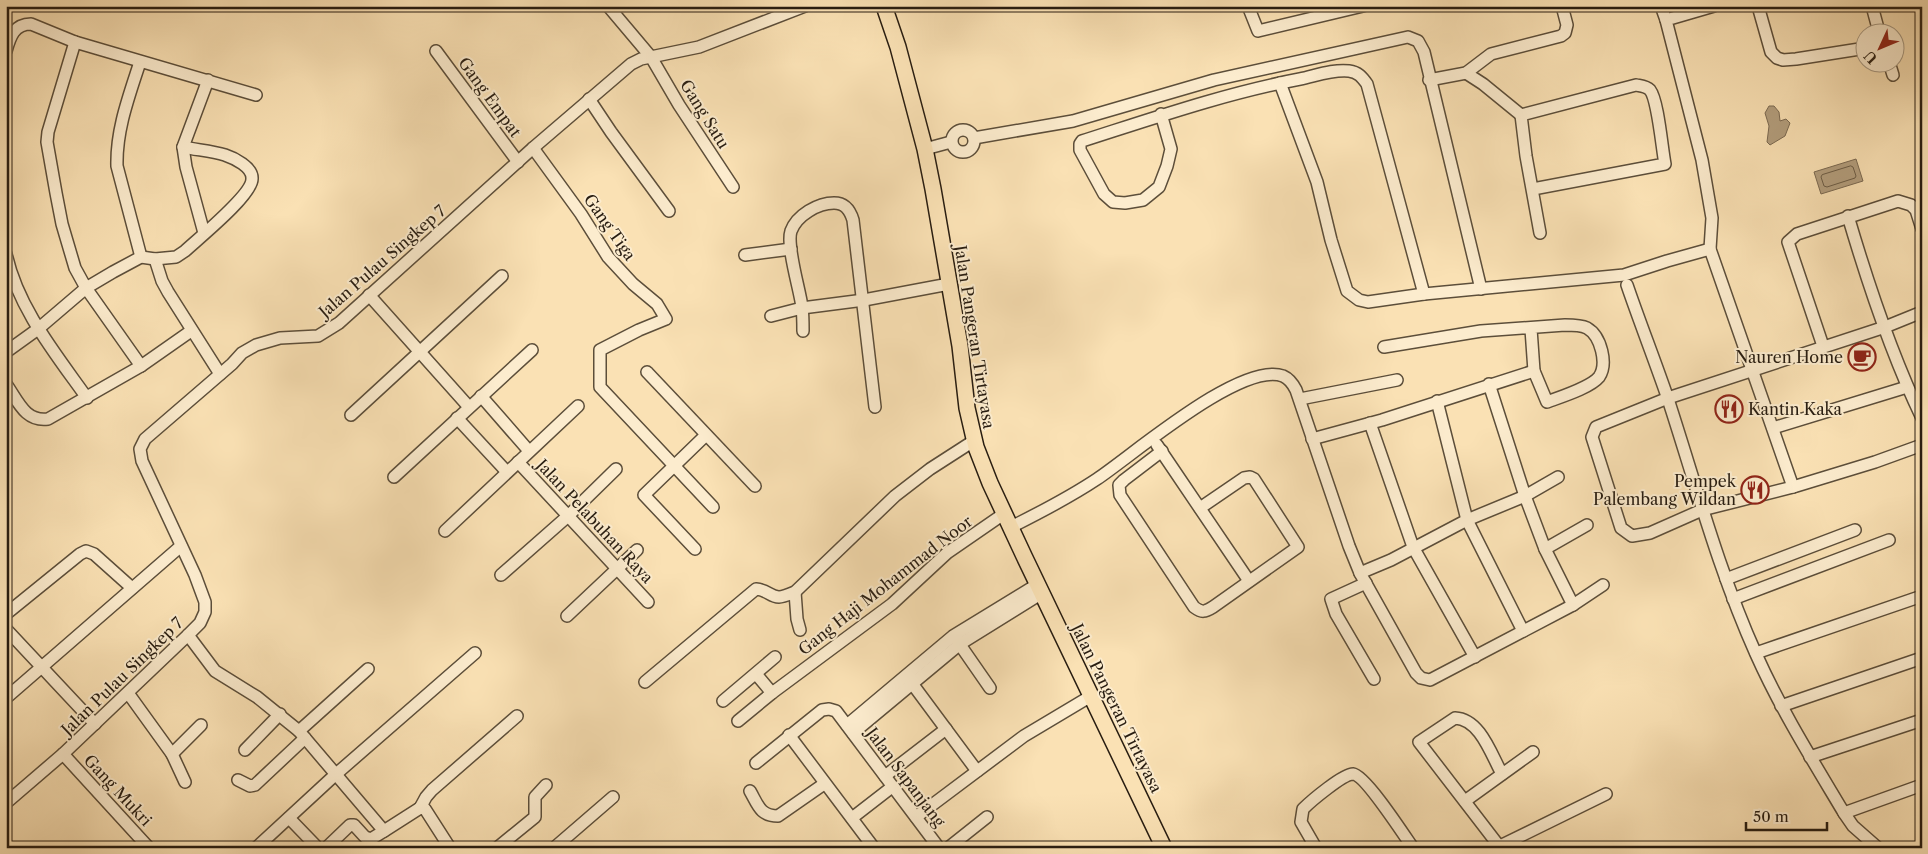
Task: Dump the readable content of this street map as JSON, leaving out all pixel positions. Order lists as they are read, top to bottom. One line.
{"streets":{"main road":["Jalan Pangeran Tirtayasa"],"street":["Gang Empat","Gang Satu","Gang Tiga","Jalan Pulau Singkep 7","Jalan Pelabuhan Raya","Gang Haji Mohammad Noor","Jalan Sapanjang","Gang Mukri"]},"crossings":[["Gang Empat","Jalan Pulau Singkep 7"],["Gang Satu","Jalan Pulau Singkep 7"],["Gang Tiga","Jalan Pulau Singkep 7"],["Jalan Pulau Singkep 7","Gang Mukri"],["Jalan Pangeran Tirtayasa","Gang Haji Mohammad Noor"]],"places":{"cafe":["Nauren Home"],"restaurant":["Kantin Kaka","Pempek Palembang Wildan"]},"scale_bar":"50 m","north":"bottom left"}
